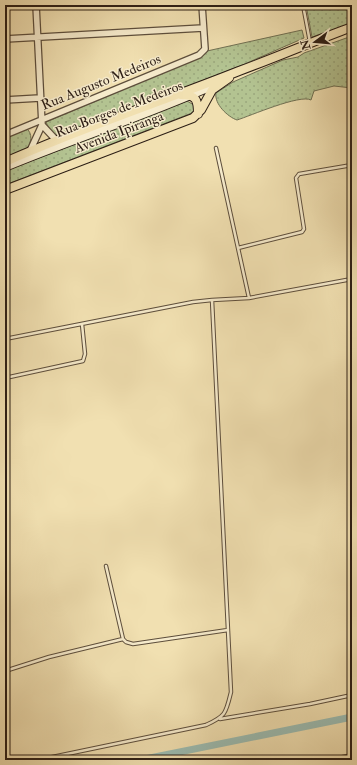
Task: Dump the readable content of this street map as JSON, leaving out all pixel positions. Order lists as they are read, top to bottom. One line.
{"streets":{"main road":["Rua Borges de Medeiros","Avenida Ipiranga"],"street":["Rua Augusto Medeiros"]},"north":"left"}
